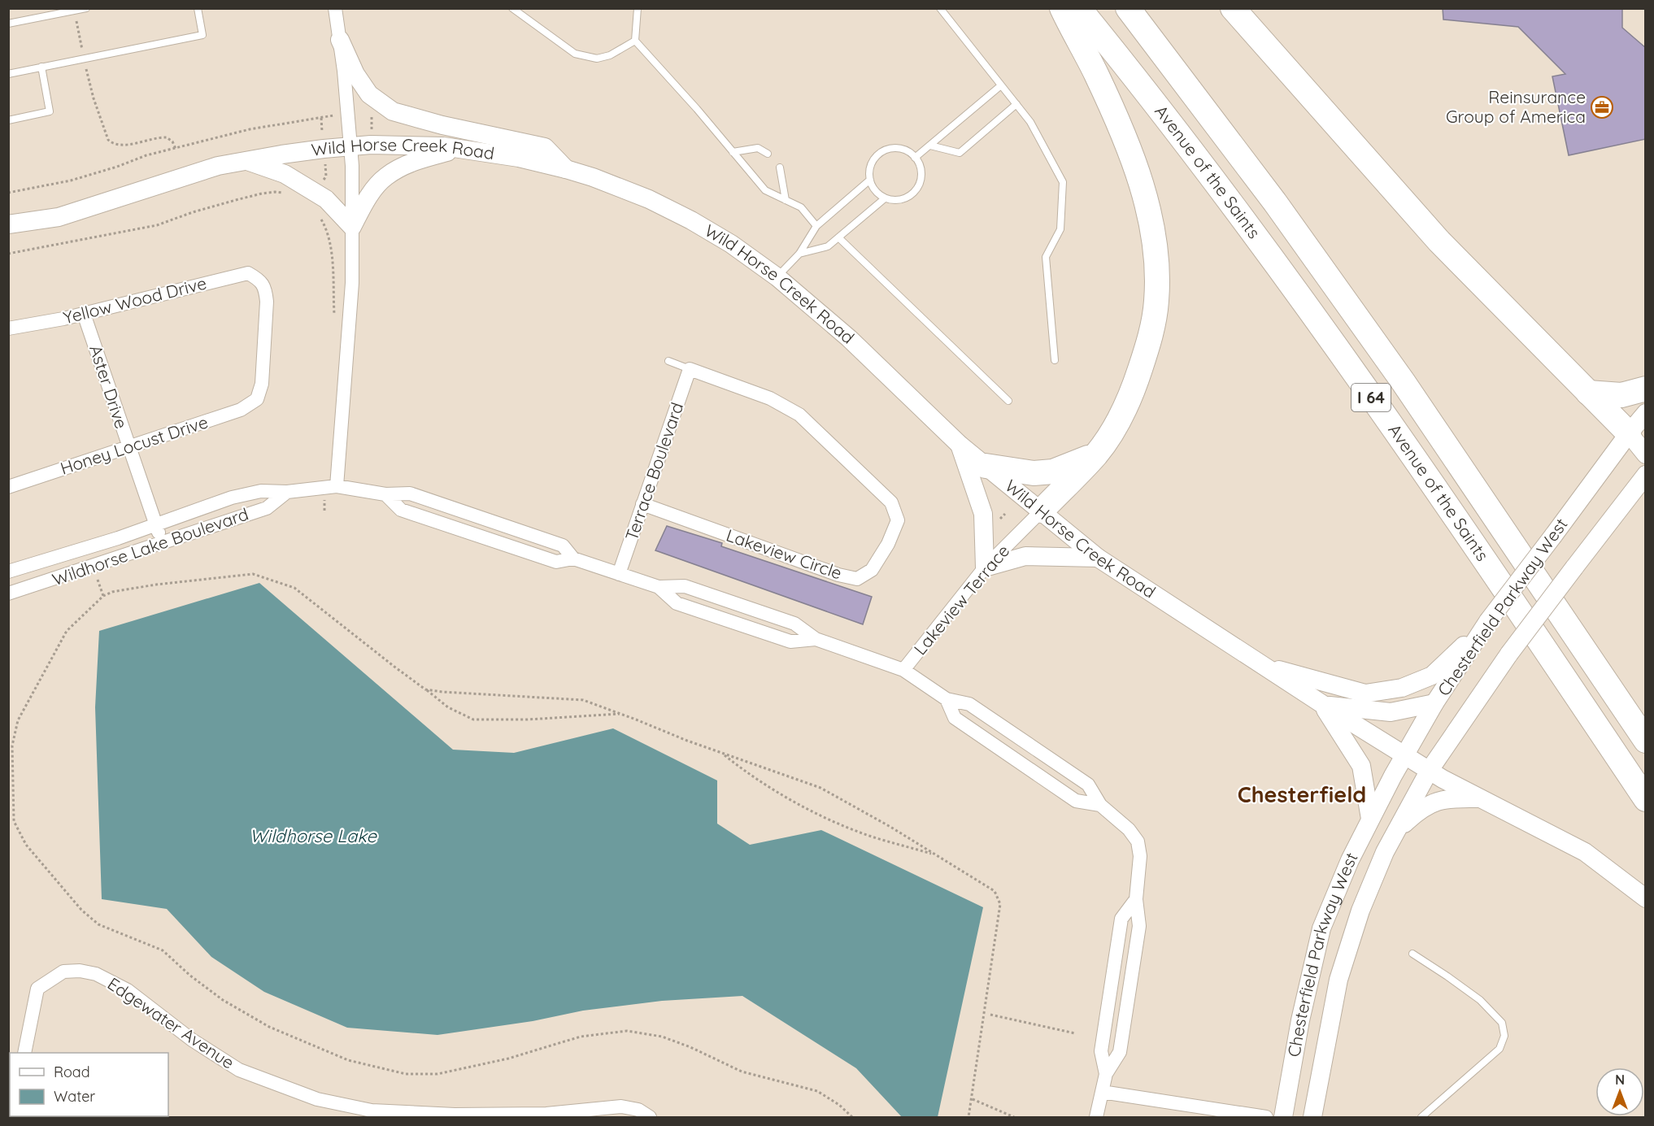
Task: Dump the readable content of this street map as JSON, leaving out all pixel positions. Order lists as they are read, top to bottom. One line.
{"streets":{"highway":["Avenue of the Saints","I 64"],"main road":["Wild Horse Creek Road","Chesterfield Parkway West"],"street":["Yellow Wood Drive","Aster Drive","Honey Locust Drive","Terrace Boulevard","Wildhorse Lake Boulevard","Lakeview Circle","Lakeview Terrace","Edgewater Avenue"]},"crossings":[["Wild Horse Creek Road","Lakeview Terrace"],["Wild Horse Creek Road","Chesterfield Parkway West"],["Yellow Wood Drive","Aster Drive"],["Yellow Wood Drive","Honey Locust Drive"],["Aster Drive","Honey Locust Drive"],["Aster Drive","Wildhorse Lake Boulevard"],["Terrace Boulevard","Wildhorse Lake Boulevard"],["Terrace Boulevard","Lakeview Circle"],["Wildhorse Lake Boulevard","Lakeview Terrace"]],"districts":["Chesterfield"],"water":["Wildhorse Lake"],"places":{"office":["Reinsurance Group of America"]},"legend":["Road","Water"],"north":"top"}
